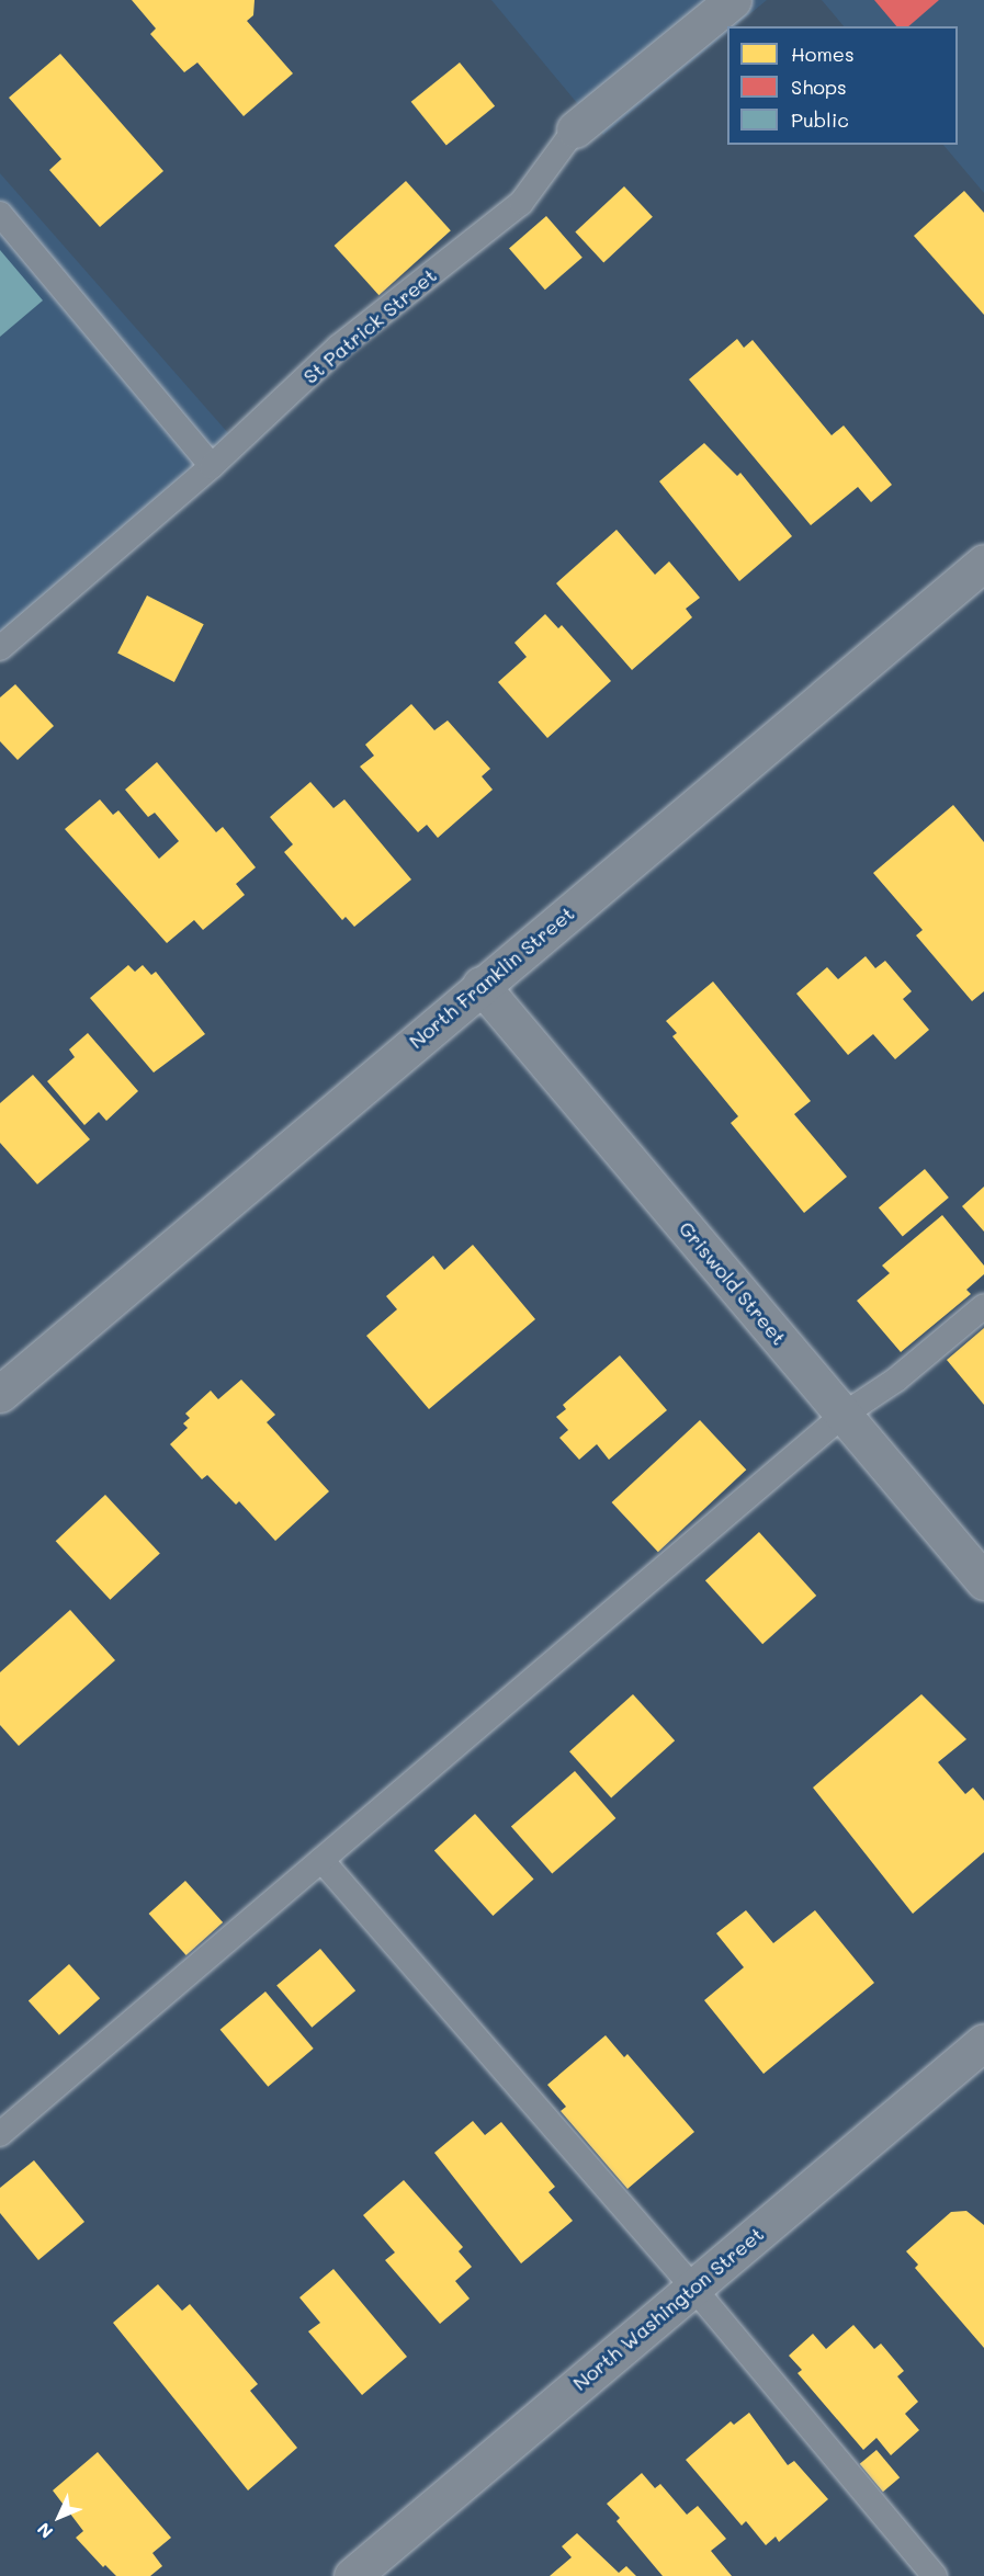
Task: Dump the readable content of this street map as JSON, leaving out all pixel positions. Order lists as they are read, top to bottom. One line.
{"streets":{"street":["St Patrick Street","North Franklin Street","Griswold Street","North Washington Street"]},"crossings":[["North Franklin Street","Griswold Street"]],"legend":["Homes","Shops","Public"],"north":"bottom left"}
